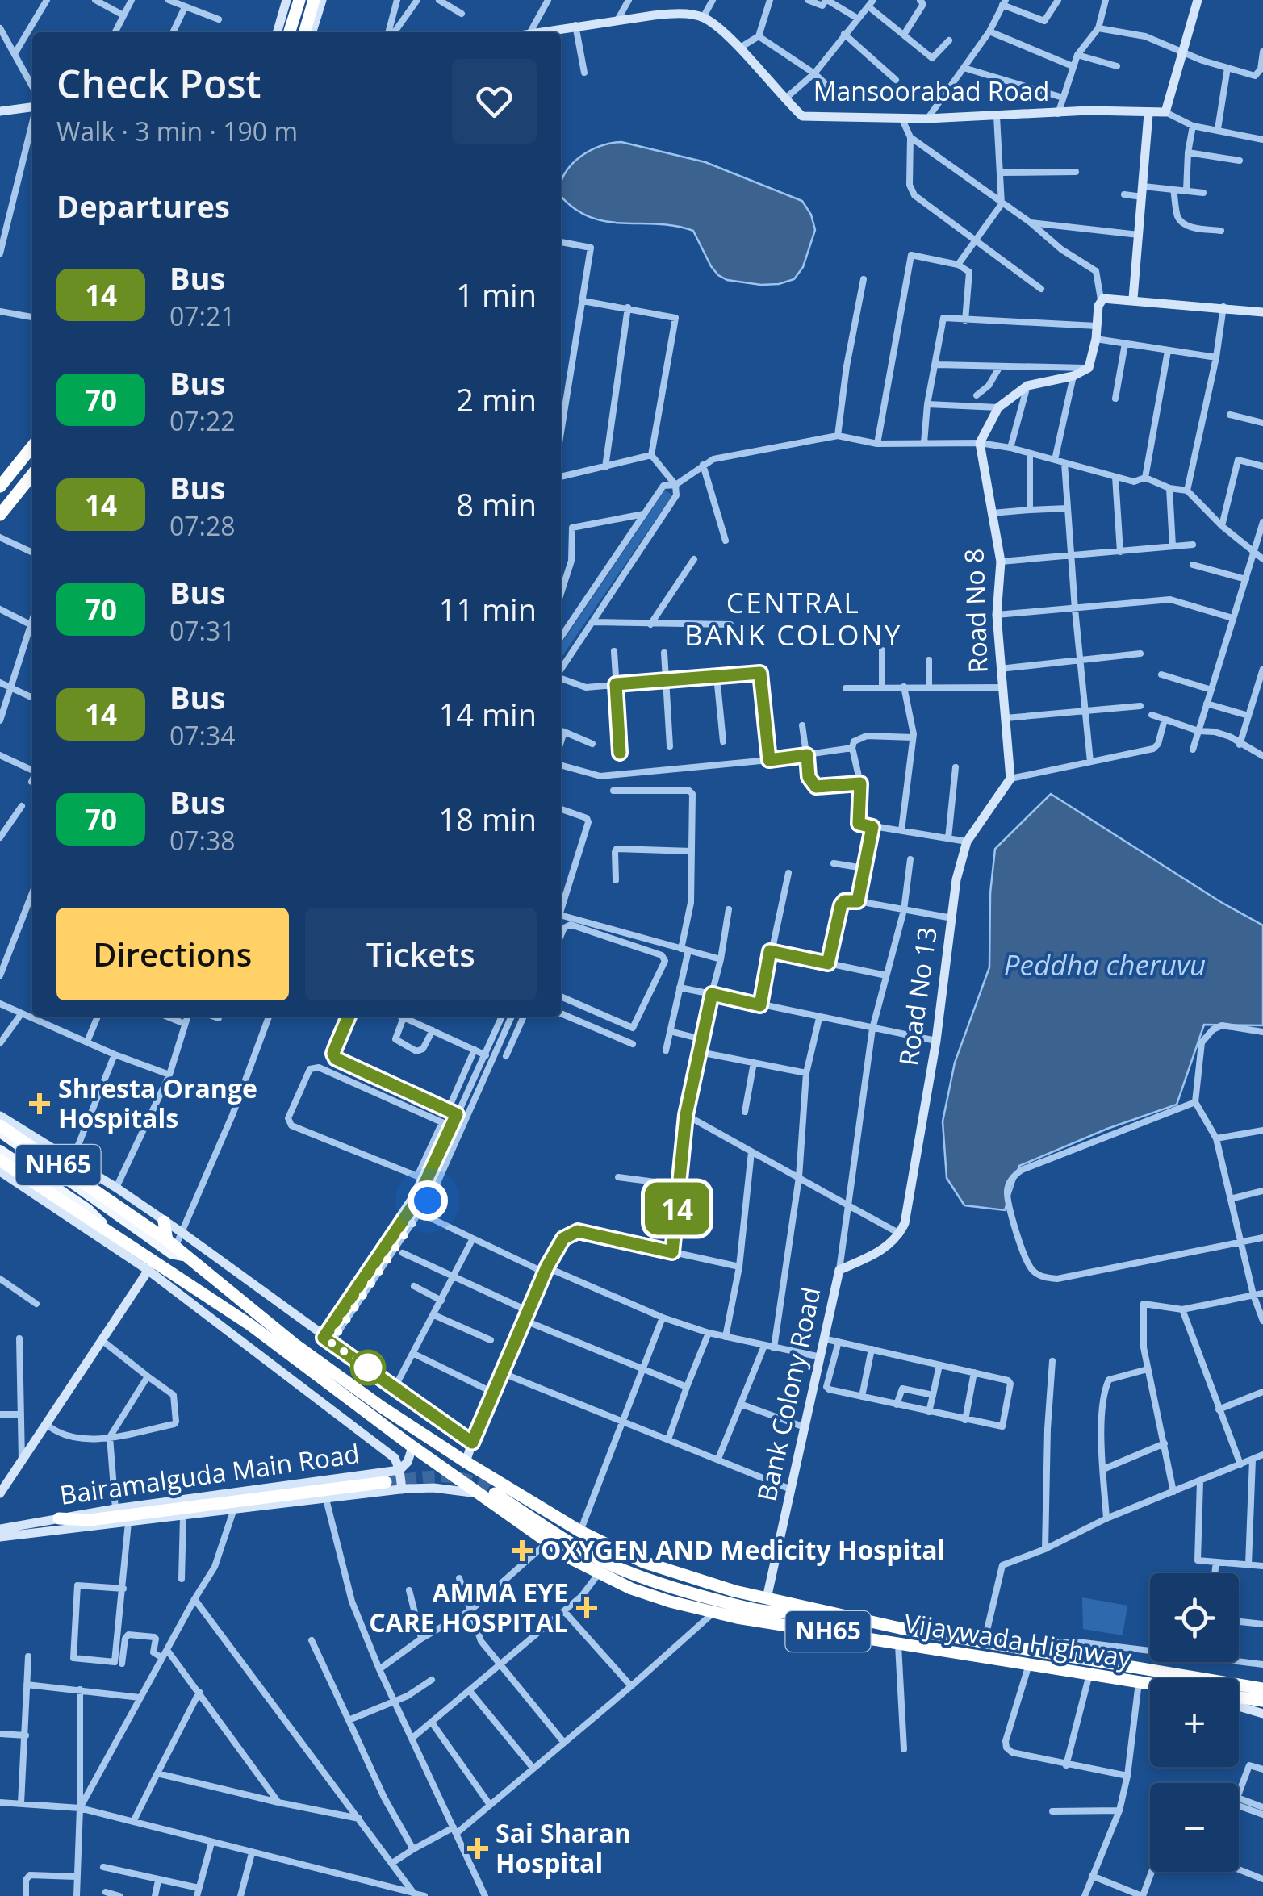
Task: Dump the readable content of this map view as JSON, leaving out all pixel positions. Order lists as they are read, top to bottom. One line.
{"streets":{"highway":["NH65","Vijaywada Highway"],"street":["Mansoorabad Road","Road No 8","Road No 13","Bank Colony Road","Bairamalguda Main Road"]},"crossings":[["Road No 8","Road No 13"],["Road No 13","Bank Colony Road"],["NH65","Vijaywada Highway"],["Bank Colony Road","Vijaywada Highway"],["Bairamalguda Main Road","Vijaywada Highway"]],"districts":["CENTRAL BANK COLONY"],"water":["Peddha cheruvu"],"places":{"health":["Shresta Orange Hospitals","OXYGEN AND Medicity Hospital","AMMA EYE CARE HOSPITAL","Sai Sharan Hospital"]},"lines":["bus line 14"],"page":{"on_map":"14","heading":[["Check Post","Walk · 3 min · 190 m"],"Departures"],"list":[{"mark":"14","name":"Bus","note":"07:21","value":"1 min"},{"mark":"70","name":"Bus","note":"07:22","value":"2 min"},{"mark":"14","name":"Bus","note":"07:28","value":"8 min"},{"mark":"70","name":"Bus","note":"07:31","value":"11 min"},{"mark":"14","name":"Bus","note":"07:34","value":"14 min"},{"mark":"70","name":"Bus","note":"07:38","value":"18 min"}],"buttons":["Directions","Tickets"],"map_buttons":["+","−"]}}
